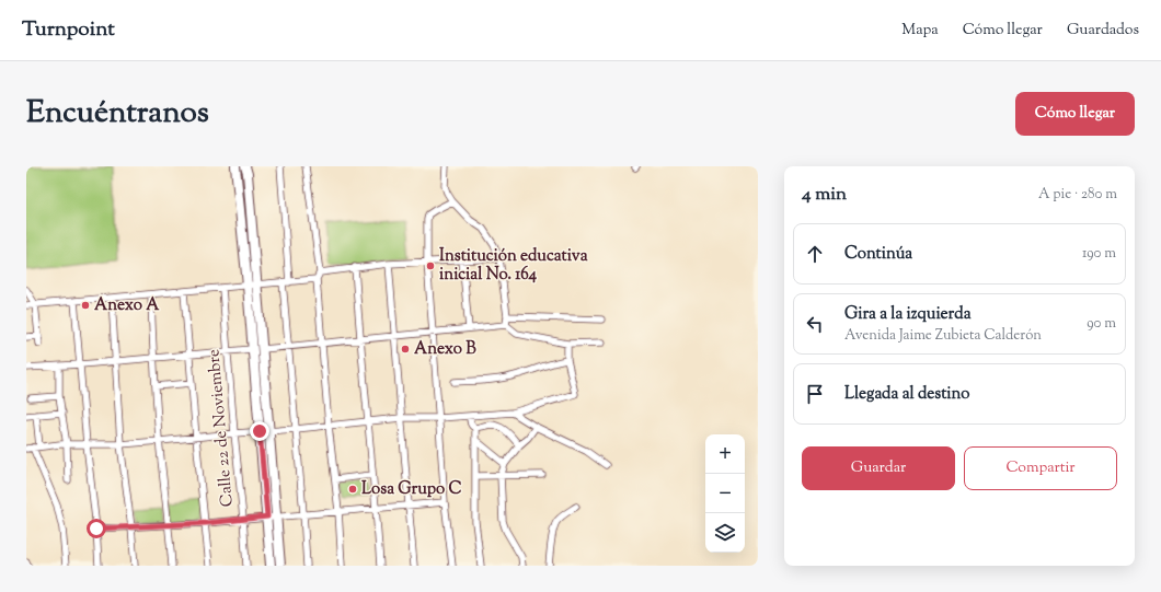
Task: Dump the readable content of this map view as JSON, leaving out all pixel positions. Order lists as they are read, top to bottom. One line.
{"streets":{"street":["Calle 22 de Noviembre"]},"places":["Institución educativa inicial No. 164","Anexo A","Anexo B","Losa Grupo C"],"page":{"header":"Turnpoint","nav":["Mapa","Cómo llegar","Guardados"],"title":"Encuéntranos","buttons":["Cómo llegar",["Guardar","Compartir"]],"heading":["4 min","A pie · 280 m"],"list":[["Continúa","190 m"],["Gira a la izquierda","Avenida Jaime Zubieta Calderón","90 m"],"Llegada al destino"],"map_buttons":["+","−"]}}
